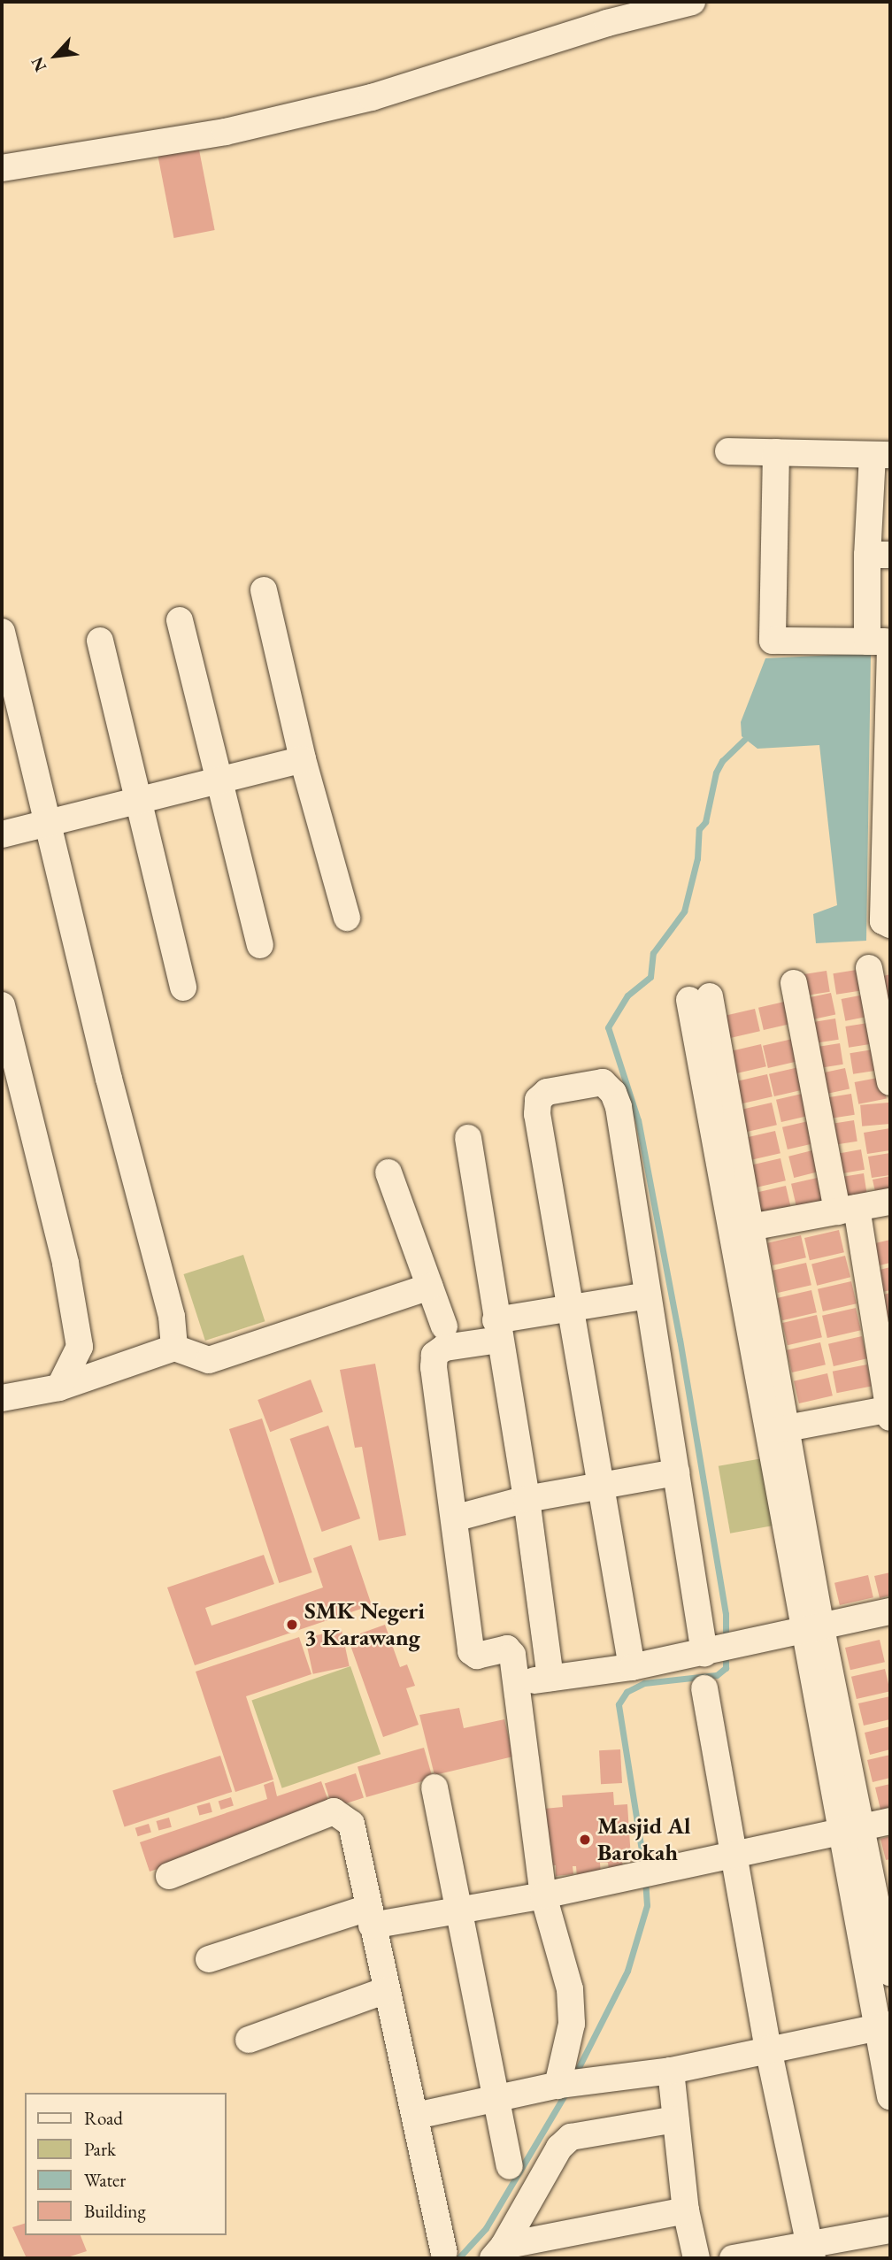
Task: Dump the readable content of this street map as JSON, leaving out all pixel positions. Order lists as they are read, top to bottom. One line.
{"places":["SMK Negeri 3 Karawang","Masjid Al Barokah"],"legend":["Road","Park","Water","Building"],"north":"bottom left"}
